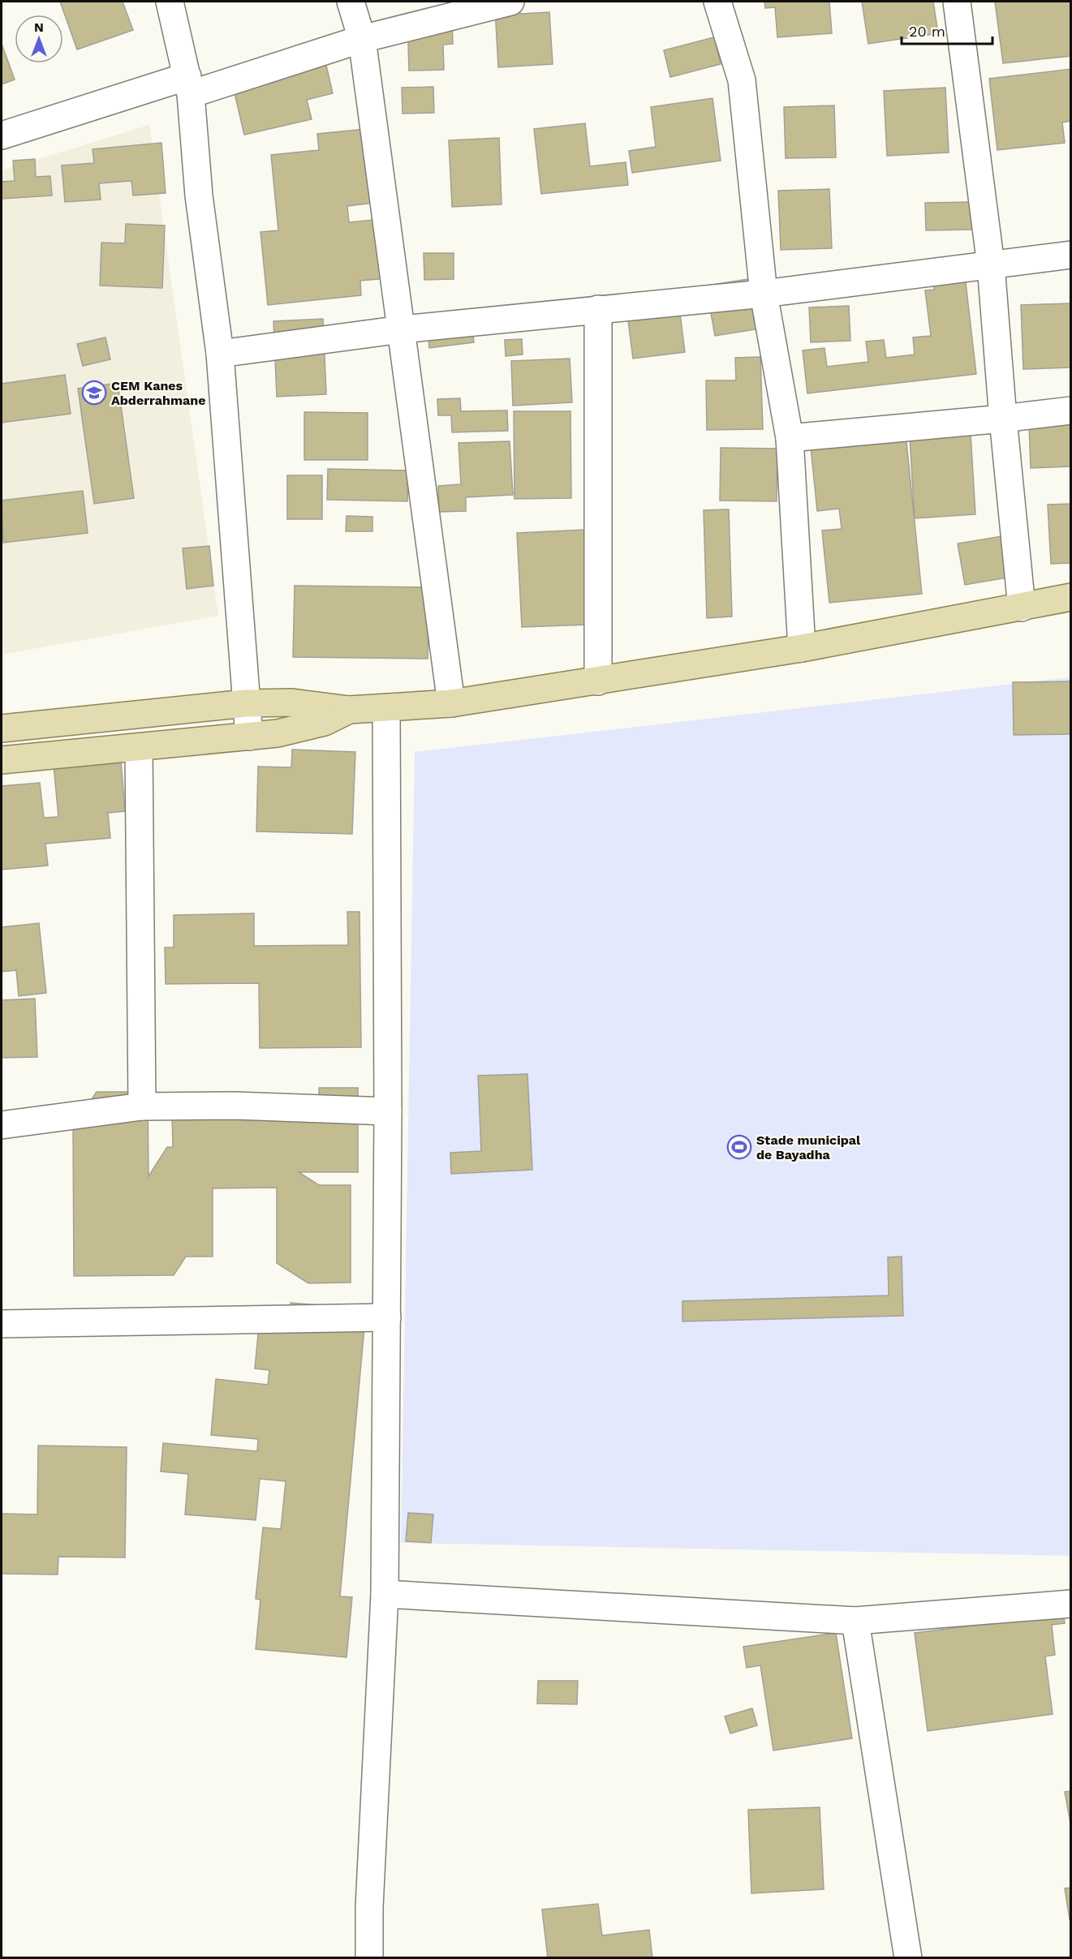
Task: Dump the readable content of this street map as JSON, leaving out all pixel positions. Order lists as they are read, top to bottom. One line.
{"places":{"school or university":["CEM Kanes Abderrahmane"],"sports":["Stade municipal de Bayadha"]},"scale_bar":"20 m","north":"top"}
